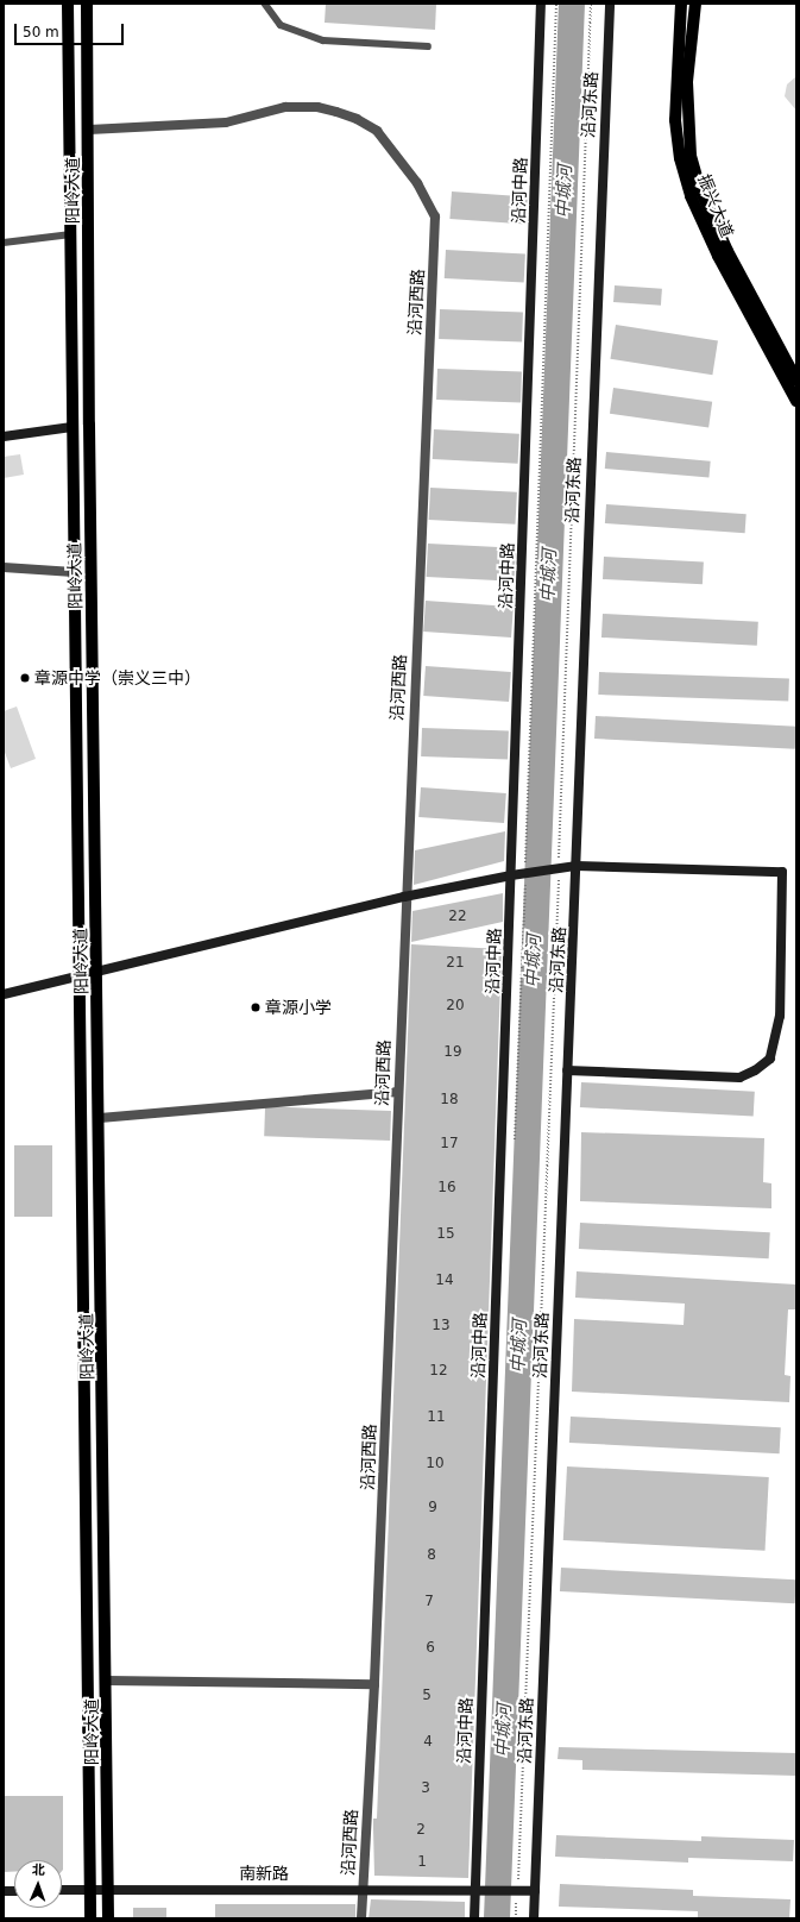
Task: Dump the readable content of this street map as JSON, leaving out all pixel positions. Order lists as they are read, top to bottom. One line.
{"streets":{"main road":["阳岭大道","振兴大道"],"street":["沿河东路","沿河中路","沿河西路","南新路"]},"crossings":[["沿河东路","南新路"],["阳岭大道","沿河西路"],["阳岭大道","南新路"],["沿河中路","南新路"],["沿河西路","南新路"]],"water":["中城河"],"places":["章源中学（崇义三中）","章源小学"],"house_numbers":["22","21","20","19","18","17","16","15","14","13","12","11","10","9","8","7","6","5","4","3","2","1"],"scale_bar":"50 m","north":"top"}
